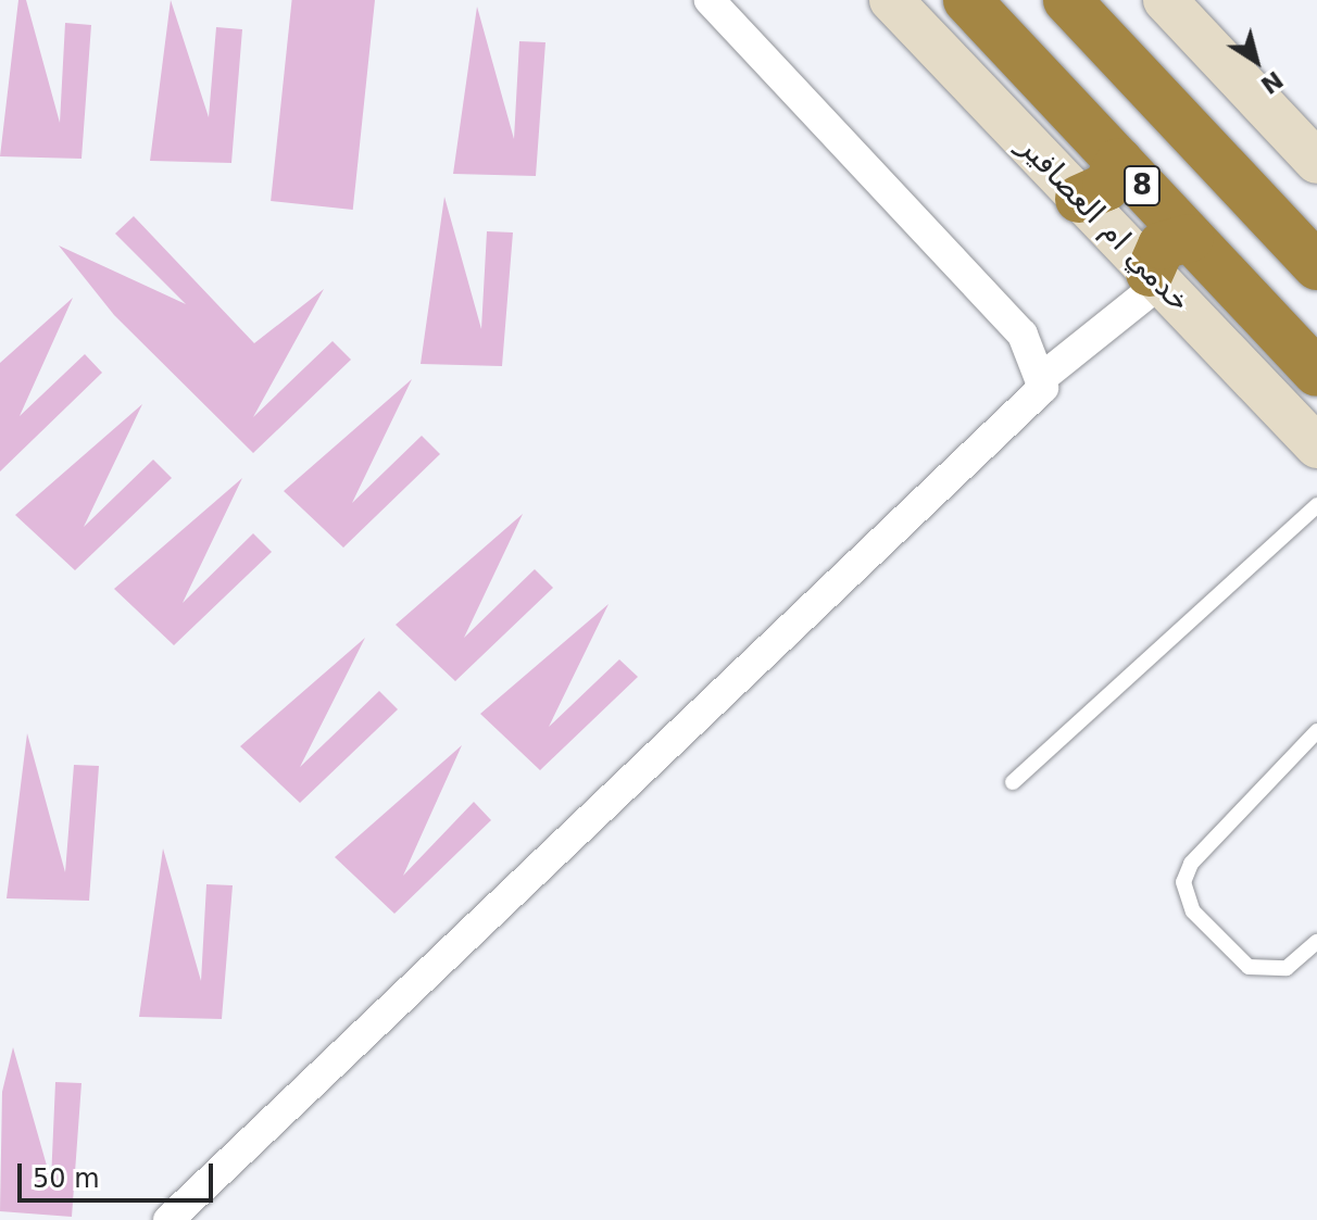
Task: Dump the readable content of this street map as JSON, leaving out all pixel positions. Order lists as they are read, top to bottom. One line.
{"streets":{"highway":["8"],"main road":["خدمي ام العصافير"]},"crossings":[["8","خدمي ام العصافير"]],"scale_bar":"50 m","north":"bottom right"}
